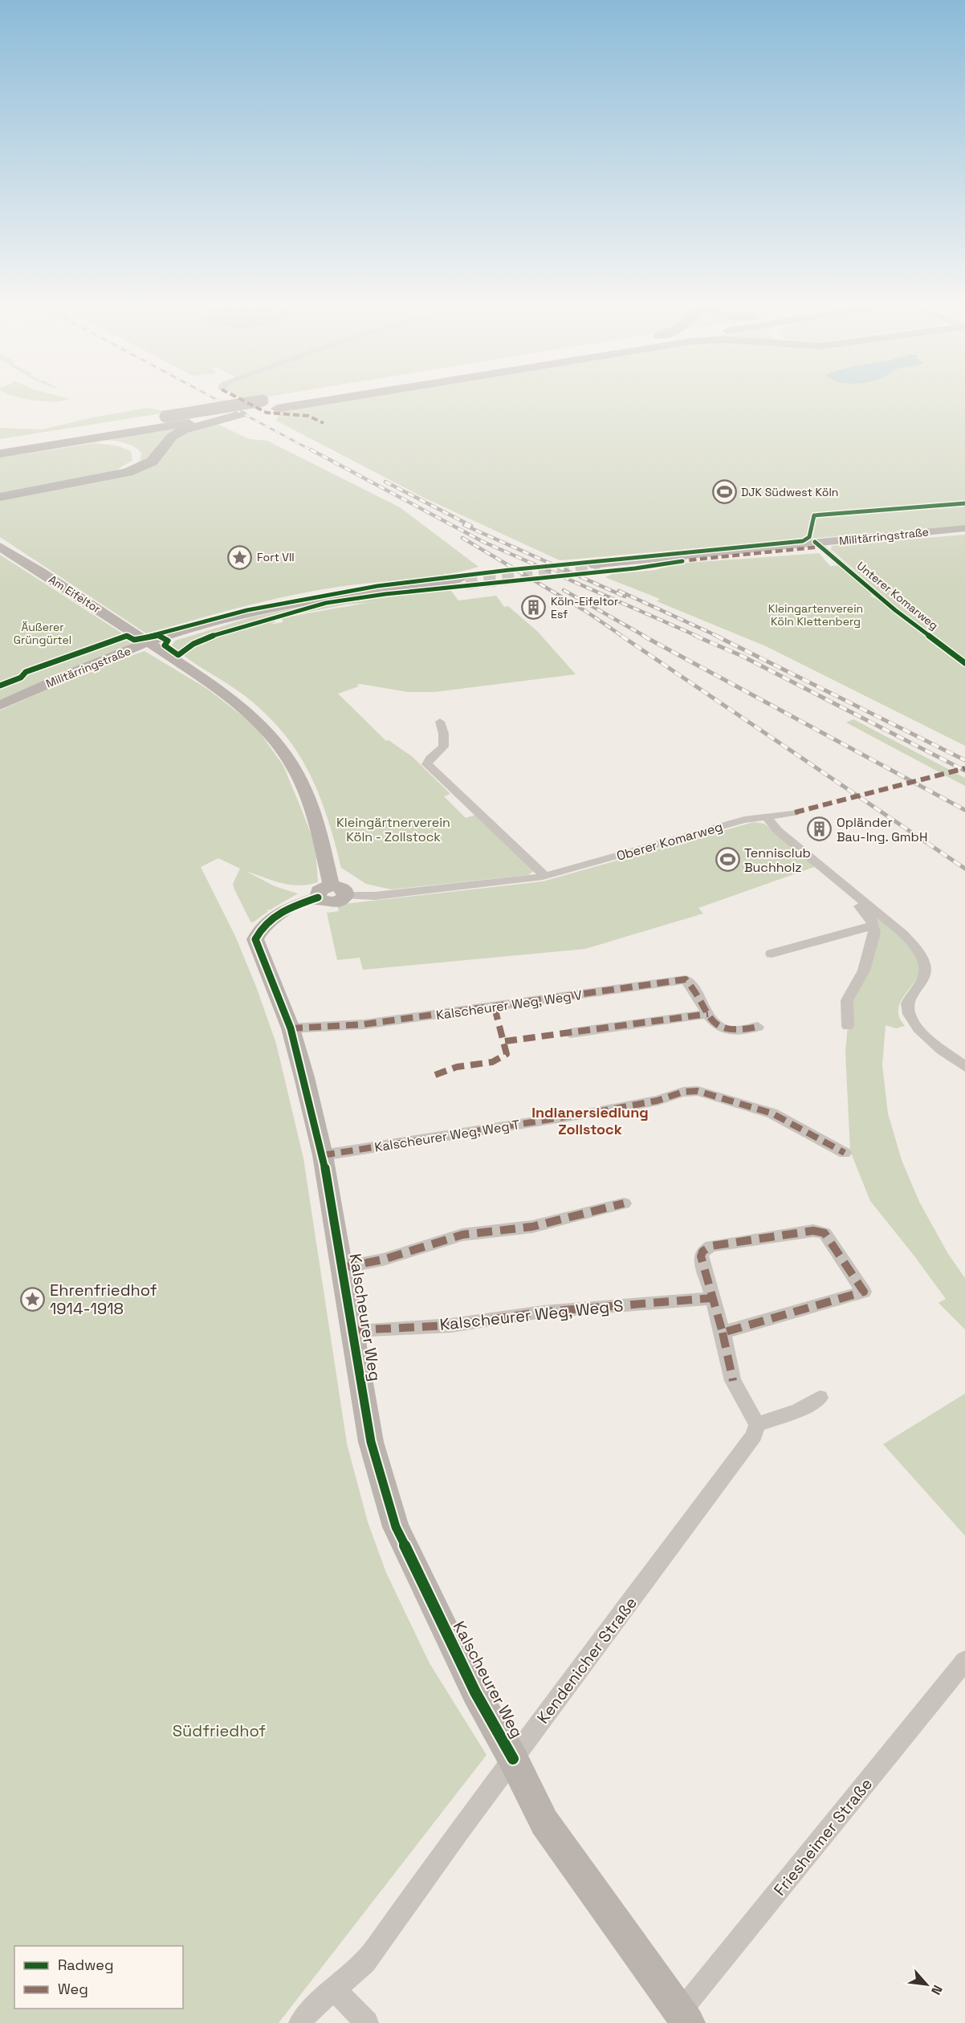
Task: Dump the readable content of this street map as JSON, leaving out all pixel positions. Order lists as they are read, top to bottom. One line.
{"streets":{"street":["Militärringstraße","Am Eifeltor","Unterer Komarweg","Oberer Komarweg","Kalscheurer Weg, Weg V","Kalscheurer Weg, Weg T","Kalscheurer Weg, Weg S","Kalscheurer Weg","Kendenicher Straße","Friesheimer Straße"]},"crossings":[["Militärringstraße","Am Eifeltor"],["Militärringstraße","Unterer Komarweg"],["Kalscheurer Weg, Weg V","Kalscheurer Weg"],["Kalscheurer Weg, Weg T","Kalscheurer Weg"],["Kalscheurer Weg, Weg S","Kalscheurer Weg"],["Kalscheurer Weg","Kendenicher Straße"],["Kalscheurer Weg","Friesheimer Straße"]],"districts":["Indianersiedlung Zollstock"],"parks":["Kleingartenverein Köln Klettenberg","Äußerer Grüngürtel","Kleingärtnerverein Köln - Zollstock","Südfriedhof"],"places":{"sports":["DJK Südwest Köln","Tennisclub Buchholz"],"place":["Fort VII","Ehrenfriedhof 1914-1918"],"building":["Köln-Eifeltor Esf","Opländer Bau-Ing. GmbH"]},"legend":["Radweg","Weg"],"north":"bottom right"}
